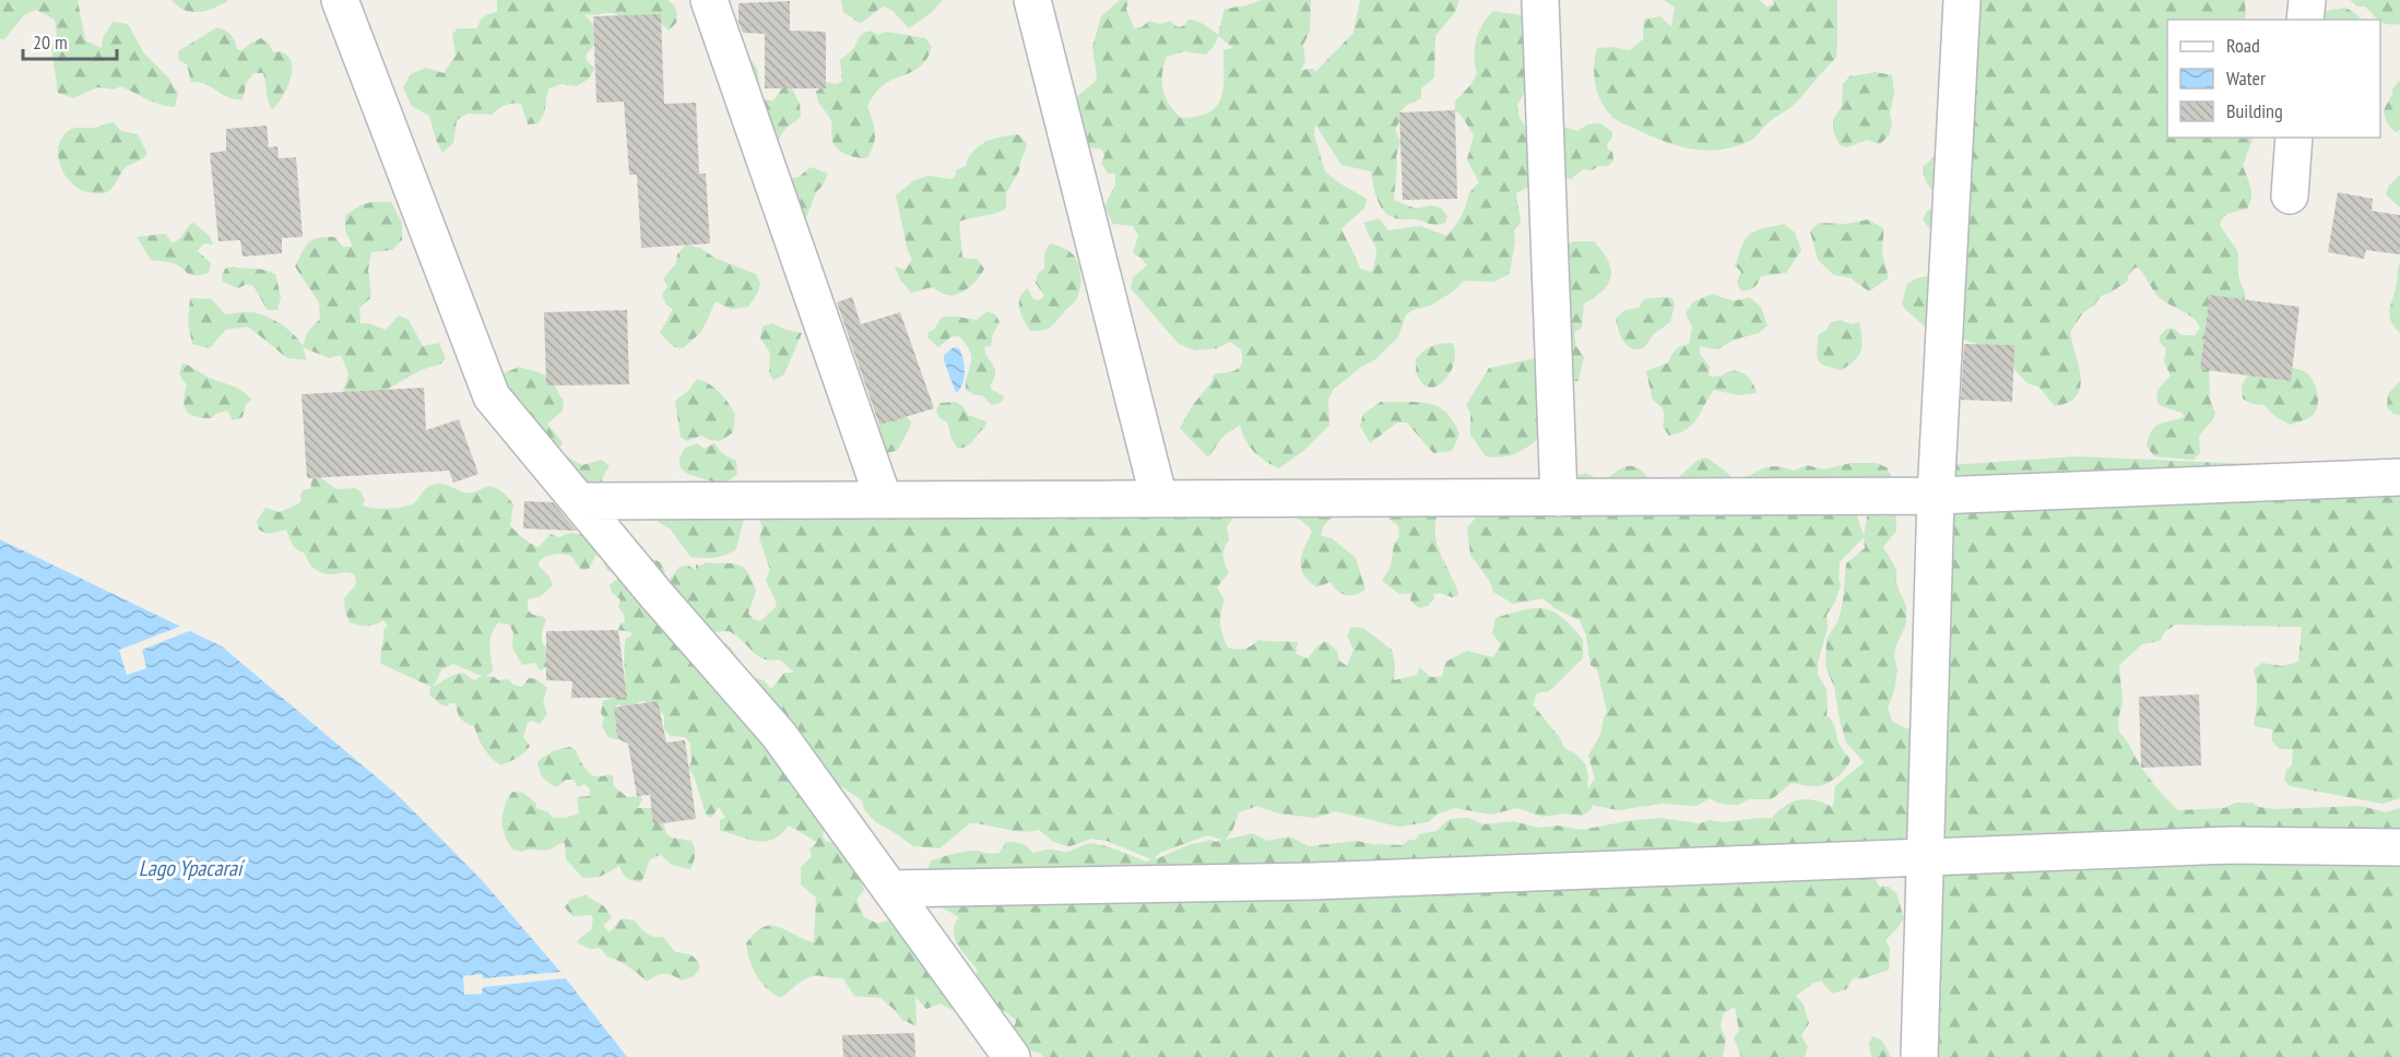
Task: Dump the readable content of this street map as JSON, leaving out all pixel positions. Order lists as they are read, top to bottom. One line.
{"water":["Lago Ypacaraí"],"legend":["Road","Water","Building"],"scale_bar":"20 m"}
